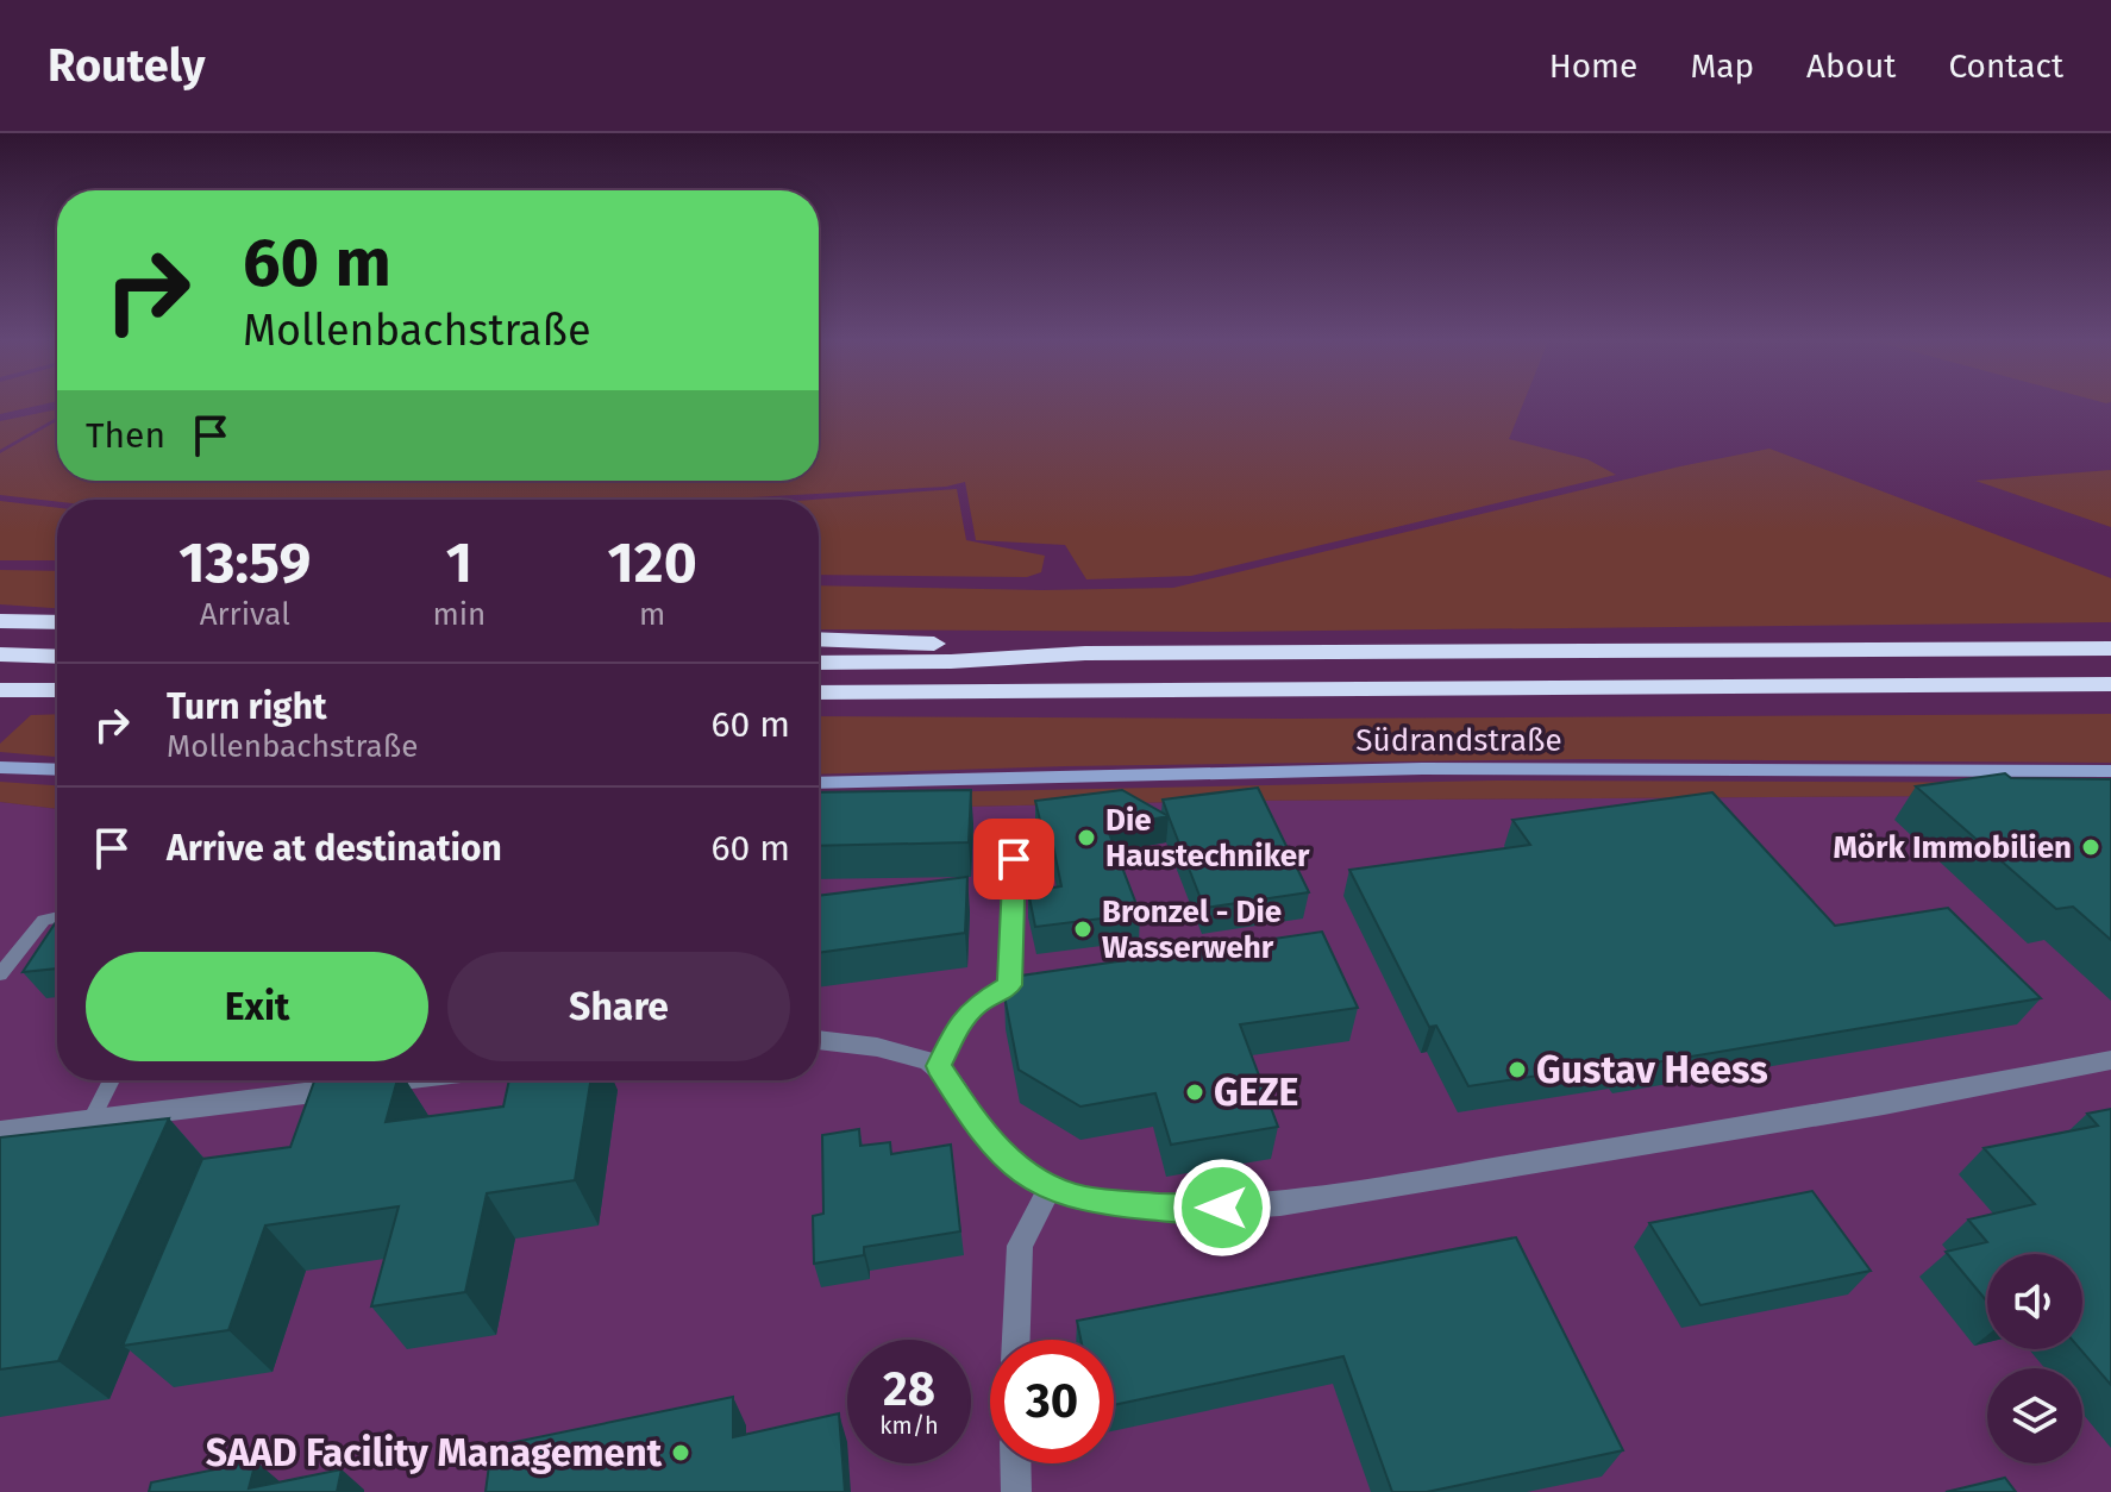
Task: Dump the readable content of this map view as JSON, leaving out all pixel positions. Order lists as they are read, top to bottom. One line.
{"streets":{"main road":["Südrandstraße"]},"places":["Die Haustechniker","Mörk Immobilien","Bronzel - Die Wasserwehr","Gustav Heess","GEZE","SAAD Facility Management"],"page":{"header":"Routely","nav":["Home","Map","About","Contact"],"turn":["60 m","Mollenbachstraße"],"then":"Then","eta":["13:59","Arrival","1","min","120","m"],"list":[{"name":"Turn right","note":"Mollenbachstraße","value":"60 m"},{"name":"Arrive at destination","value":"60 m"}],"buttons":["Exit","Share"],"speed":"28 km/h","limit":"30"}}
